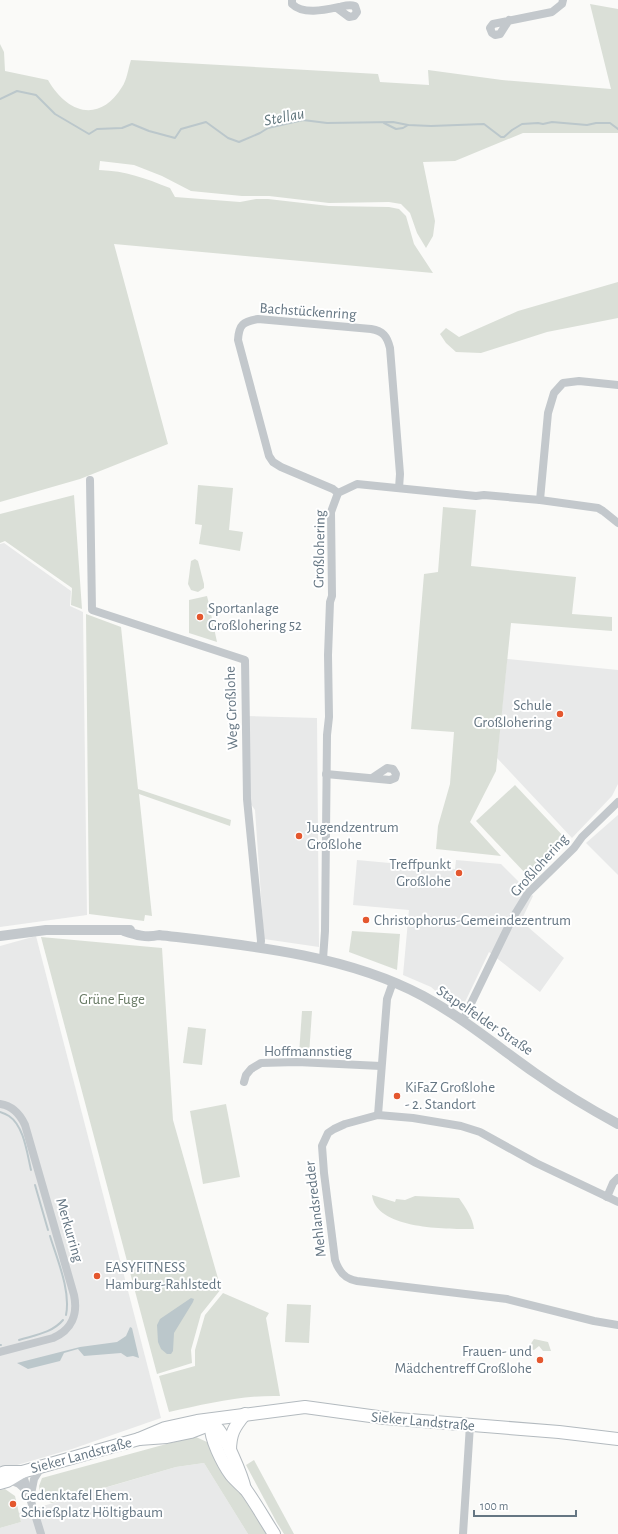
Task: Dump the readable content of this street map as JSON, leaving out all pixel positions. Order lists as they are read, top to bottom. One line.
{"streets":{"main road":["Sieker Landstraße"],"street":["Bachstückenring","Großlohering","Weg Großlohe","Stapelfelder Straße","Hoffmannstieg","Mehlandsredder","Merkurring"]},"crossings":[["Bachstückenring","Großlohering"],["Großlohering","Stapelfelder Straße"],["Weg Großlohe","Stapelfelder Straße"]],"water":["Stellau"],"parks":["Grüne Fuge"],"places":["Sportanlage Großlohering 52","Schule Großlohering","Jugendzentrum Großlohe","Treffpunkt Großlohe","Christophorus-Gemeindezentrum","KiFaZ Großlohe - 2. Standort","EASYFITNESS Hamburg-Rahlstedt","Frauen- und Mädchentreff Großlohe","Gedenktafel Ehem. Schießplatz Höltigbaum"],"scale_bar":"100 m"}
